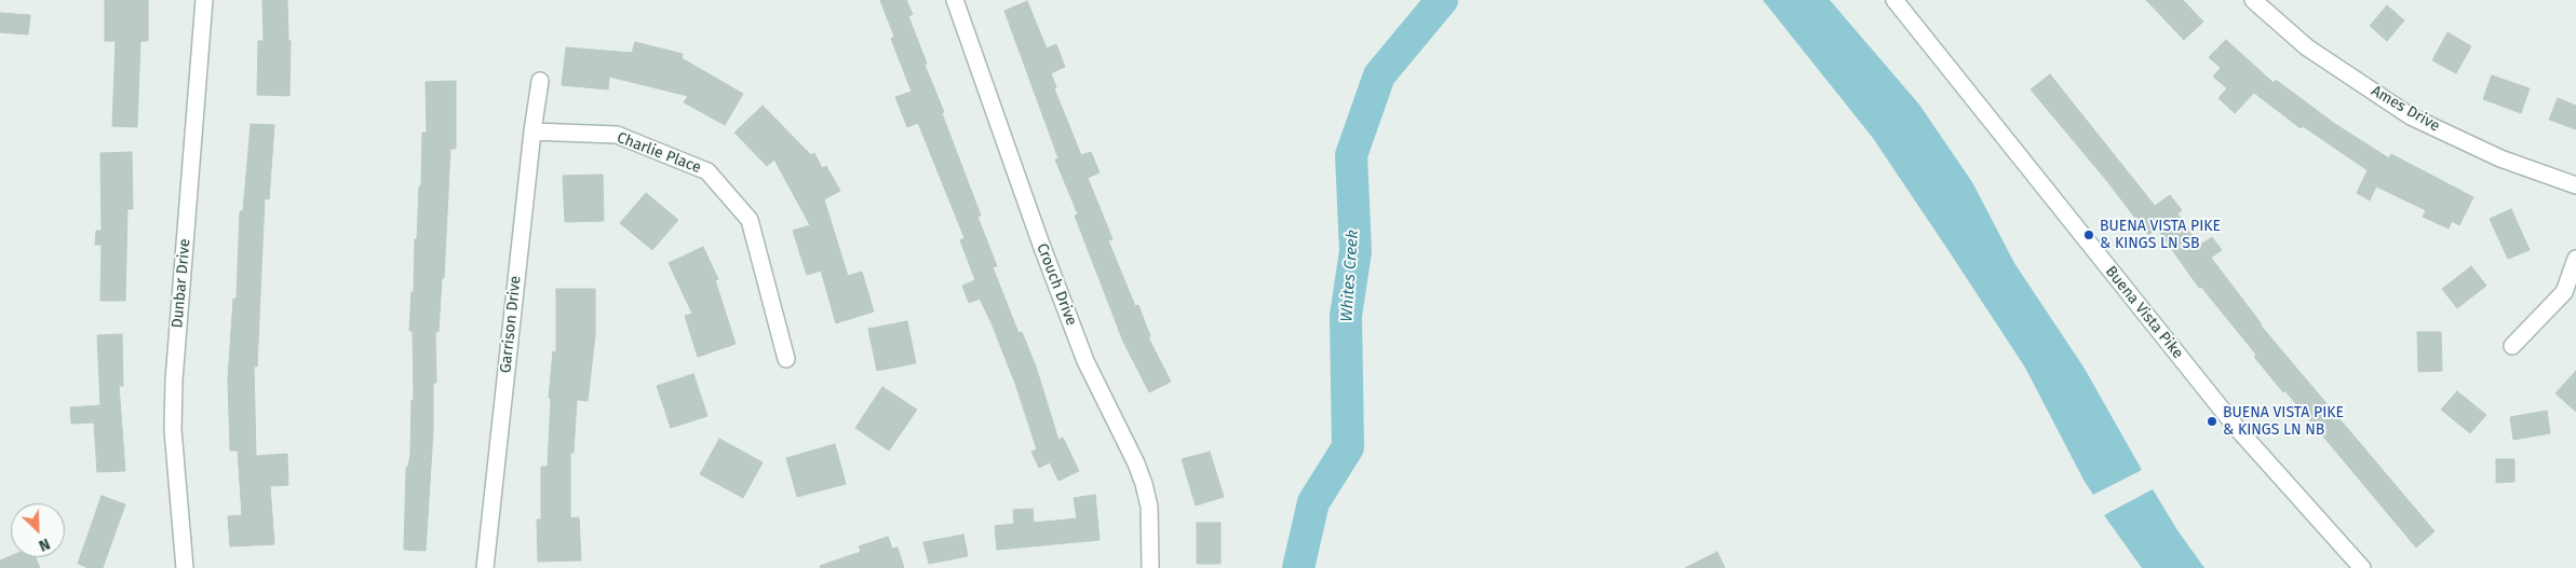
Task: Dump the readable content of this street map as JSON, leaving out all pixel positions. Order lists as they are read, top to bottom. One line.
{"streets":{"street":["Ames Drive","Charlie Place","Dunbar Drive","Crouch Drive","Buena Vista Pike","Garrison Drive"]},"crossings":[["Charlie Place","Garrison Drive"]],"water":["Whites Creek"],"places":["BUENA VISTA PIKE & KINGS LN SB","BUENA VISTA PIKE & KINGS LN NB"],"north":"bottom right"}
